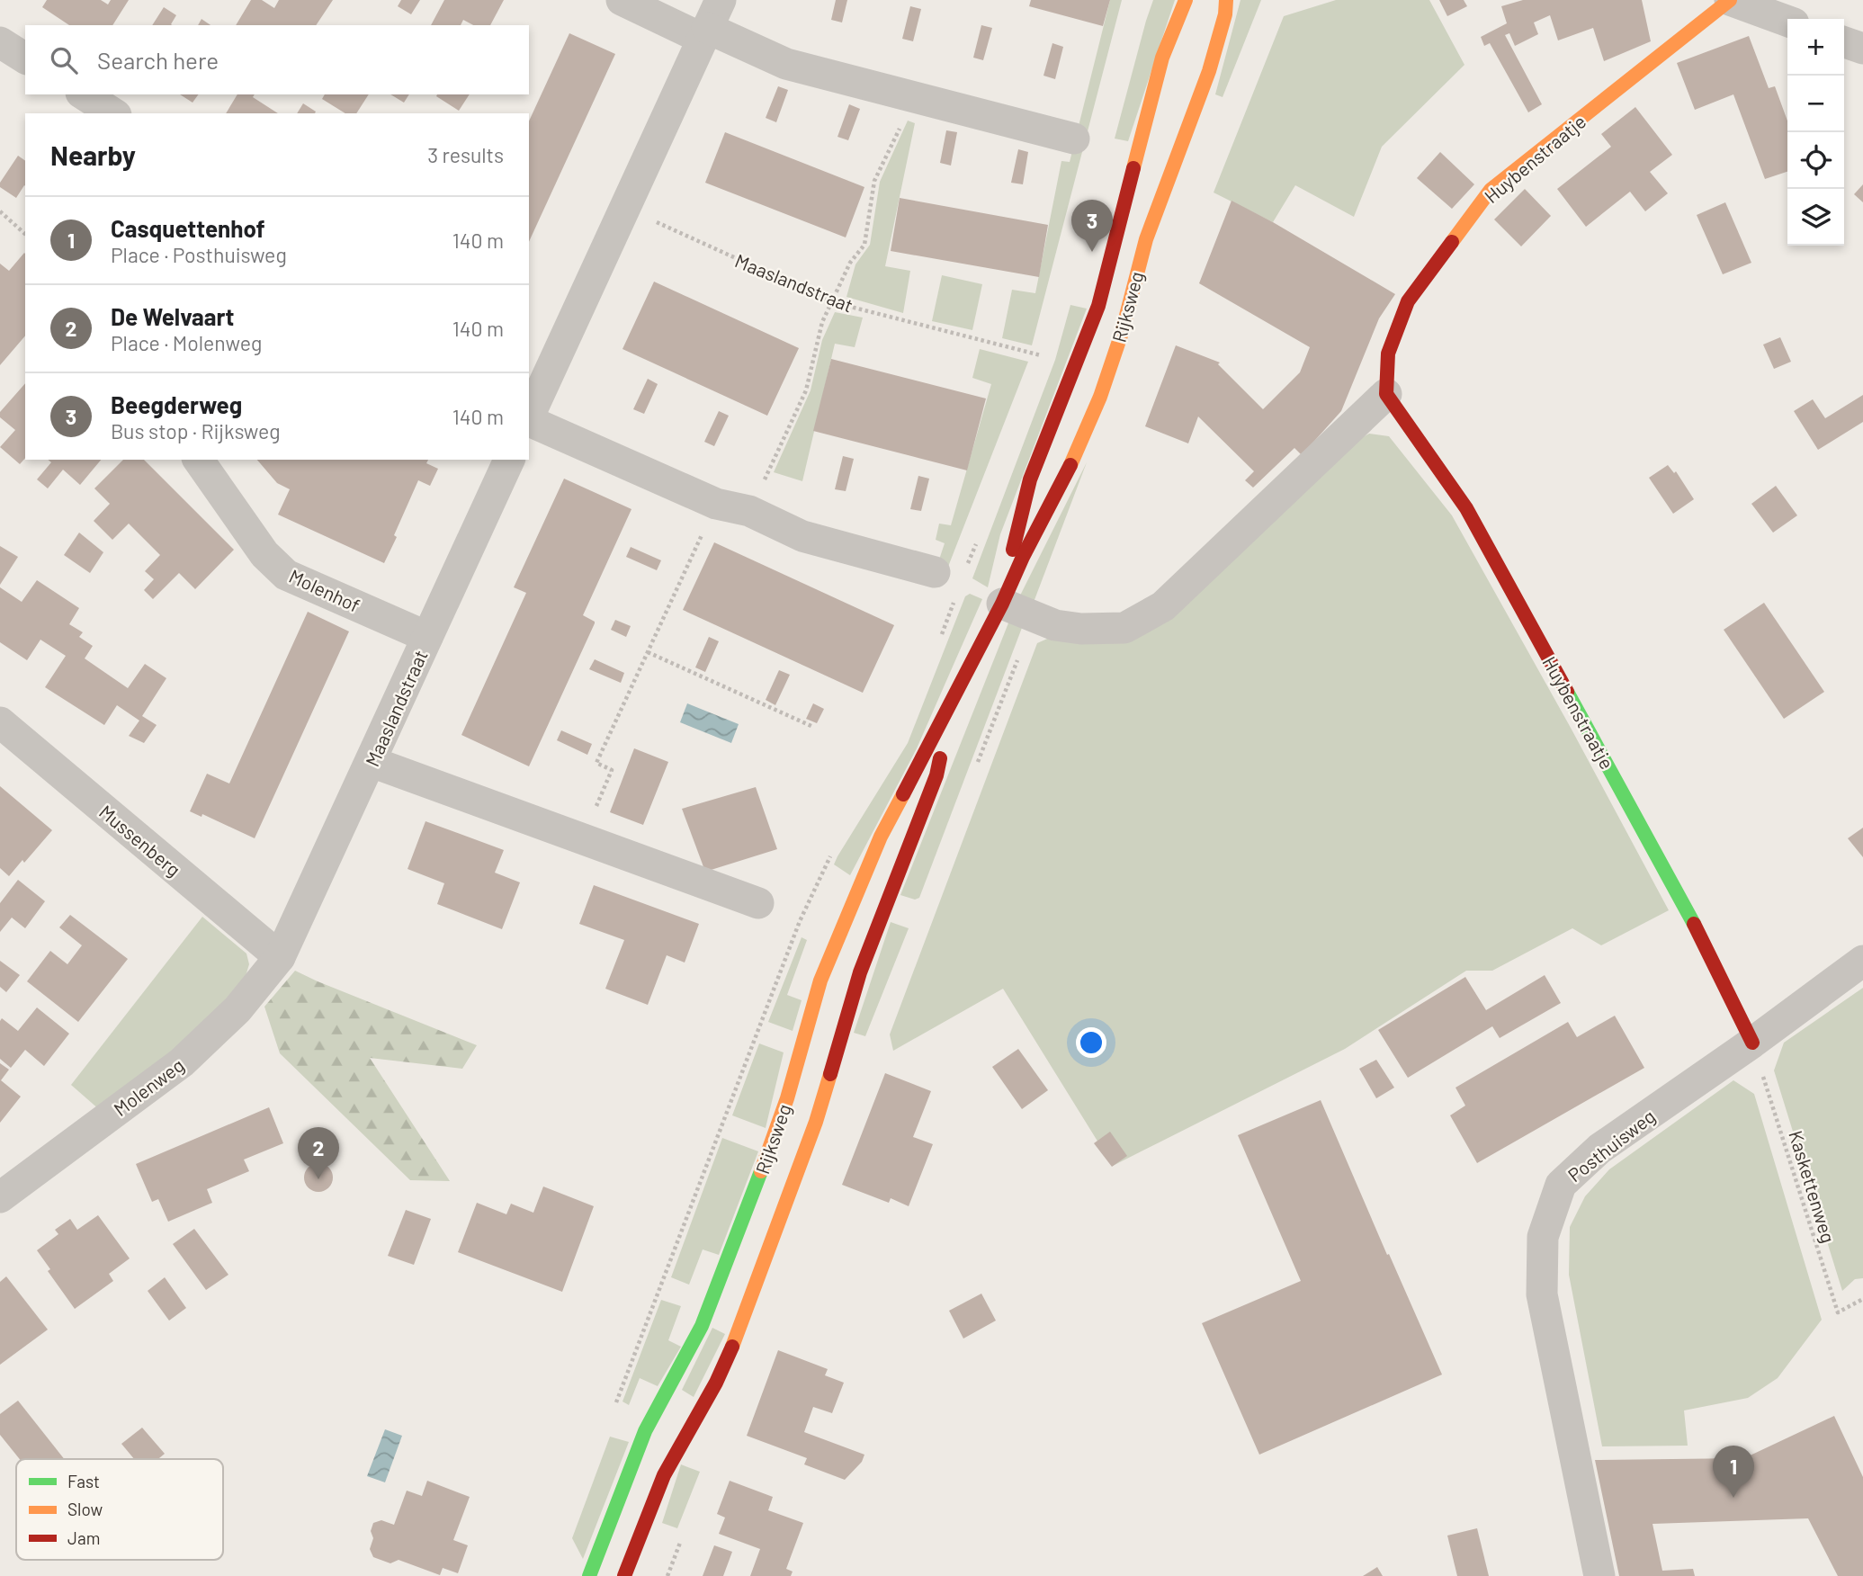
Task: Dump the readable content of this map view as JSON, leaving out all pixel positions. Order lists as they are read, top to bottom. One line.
{"streets":{"main road":["Huybenstraatje","Rijksweg"],"street":["Maaslandstraat","Molenhof","Mussenberg","Molenweg","Posthuisweg"],"path":["Kaskettenweg"]},"crossings":[["Huybenstraatje","Posthuisweg"],["Huybenstraatje","Kaskettenweg"],["Maaslandstraat","Molenhof"],["Maaslandstraat","Mussenberg"],["Maaslandstraat","Molenweg"],["Mussenberg","Molenweg"],["Posthuisweg","Kaskettenweg"]],"legend":["Fast","Slow","Jam"],"page":{"map_buttons":["+","−"],"search":"Search here","heading":["Nearby","3 results"],"list":[{"mark":"1","name":"Casquettenhof","note":"Place · Posthuisweg","value":"140 m"},{"mark":"2","name":"De Welvaart","note":"Place · Molenweg","value":"140 m"},{"mark":"3","name":"Beegderweg","note":"Bus stop · Rijksweg","value":"140 m"}],"pins":["3","2","1"]}}
